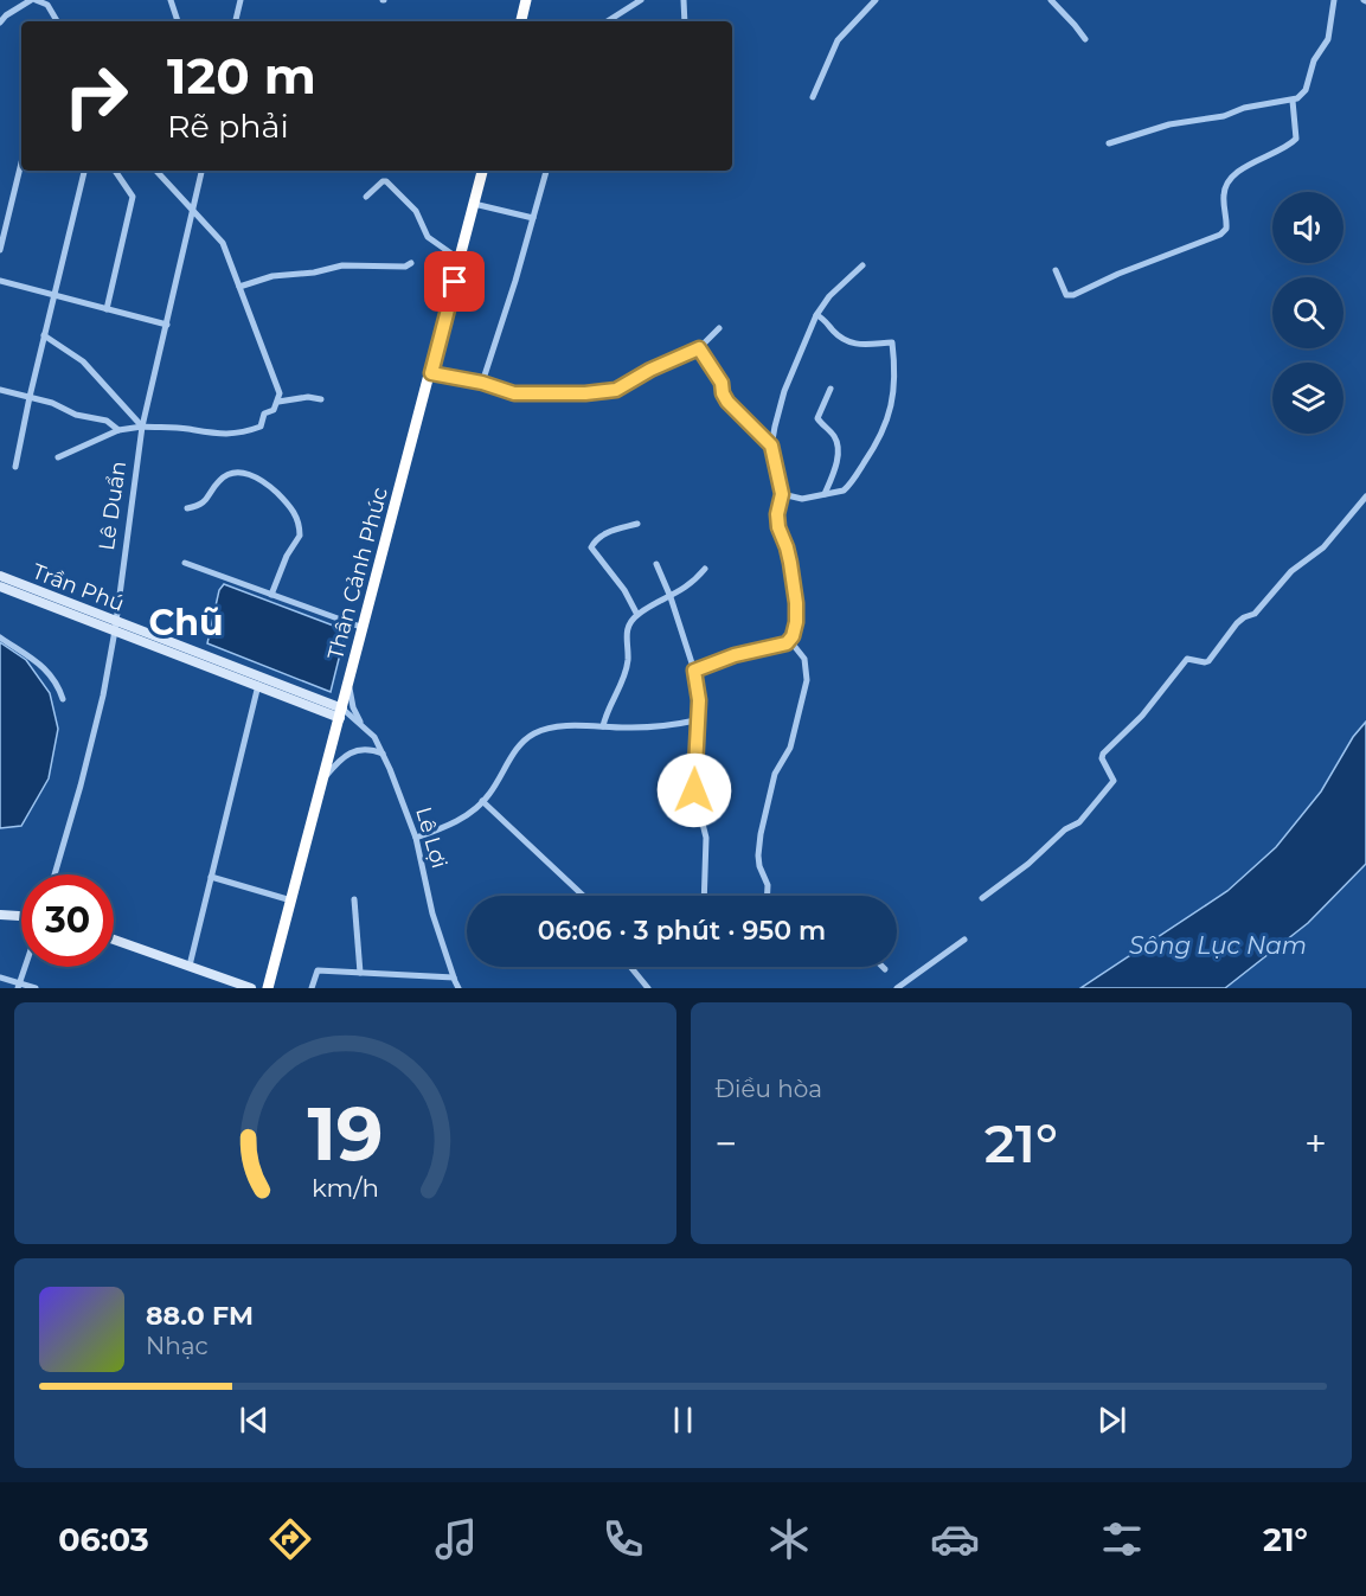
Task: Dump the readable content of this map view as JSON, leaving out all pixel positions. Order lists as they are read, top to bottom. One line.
{"streets":{"highway":["Thân Cảnh Phúc"],"main road":["Trần Phú"],"street":["Lê Duẩn","Lê Lợi"]},"crossings":[["Lê Duẩn","Trần Phú"],["Thân Cảnh Phúc","Trần Phú"],["Thân Cảnh Phúc","Lê Lợi"]],"districts":["Chũ"],"water":["Sông Lục Nam"],"page":{"turn":["120 m","Rẽ phải"],"limit":"30","trip":"06:06 · 3 phút · 950 m","tile":"Điều hòa","heat":["−","21°","+"],"song":["88.0 FM","Nhạc"],"tabs":["06:03","21°"],"gauge":["19","km/h"]}}
